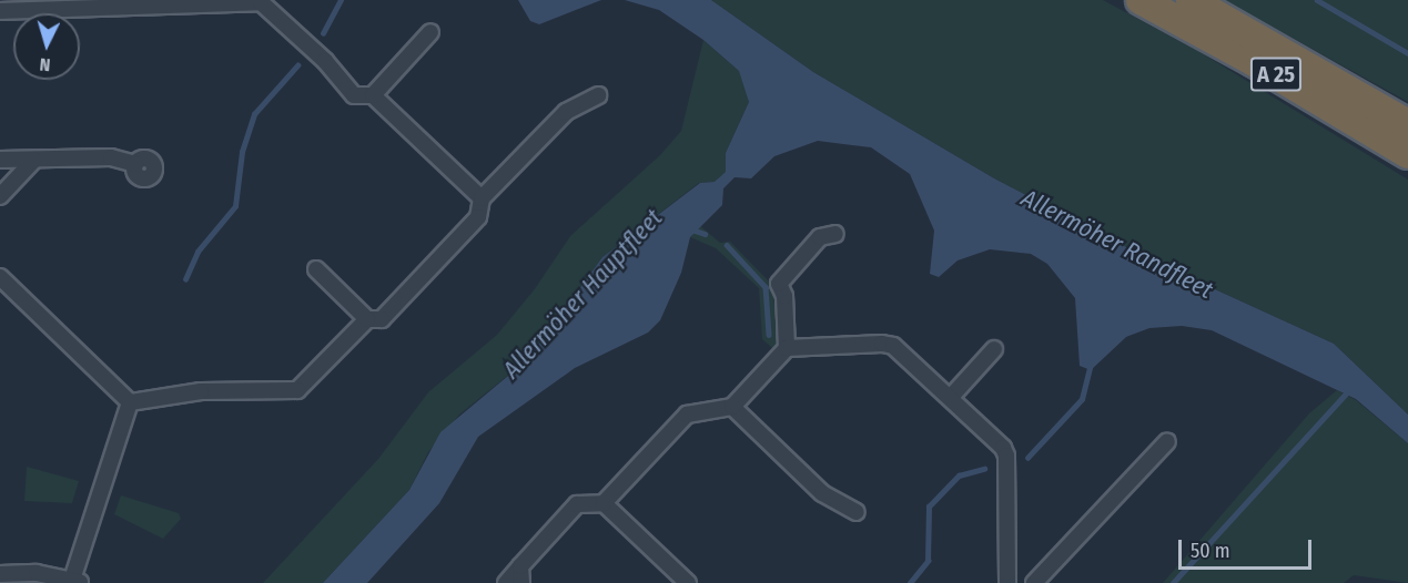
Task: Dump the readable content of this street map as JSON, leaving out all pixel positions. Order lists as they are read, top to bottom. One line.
{"streets":{"highway":["A 25"]},"water":["Allermöher Randfleet","Allermöher Hauptfleet"],"scale_bar":"50 m","north":"bottom"}
